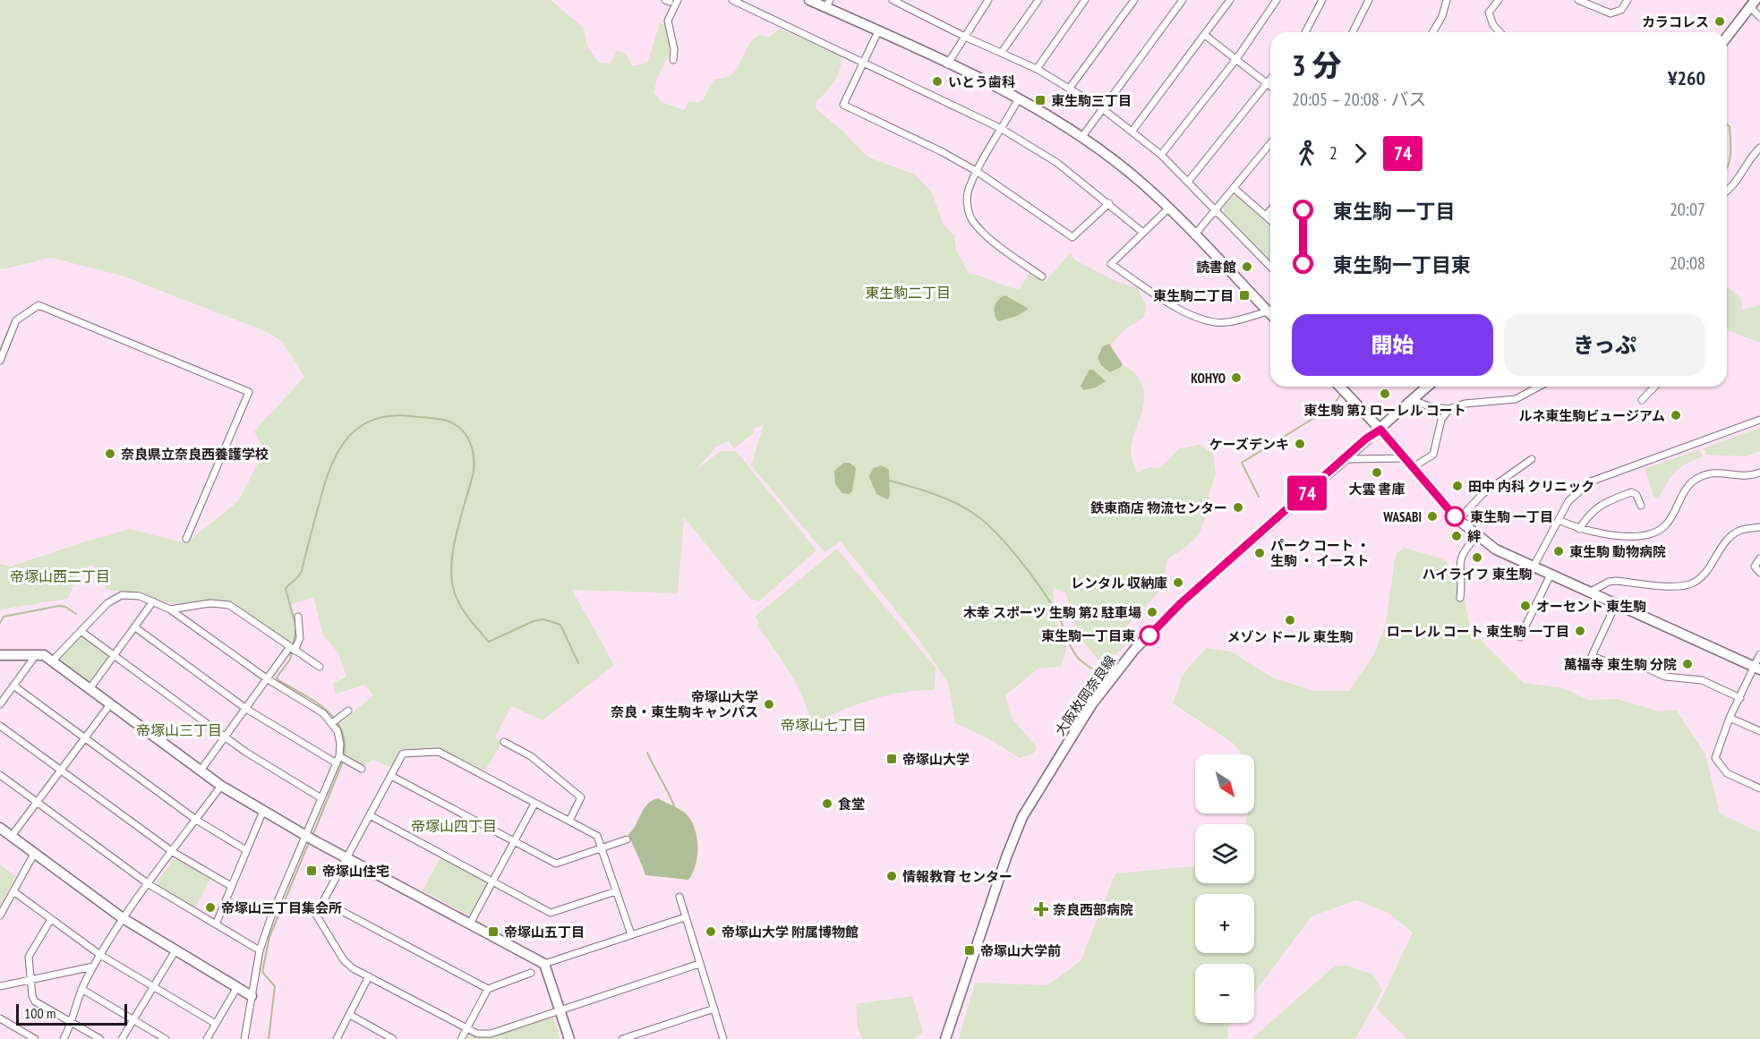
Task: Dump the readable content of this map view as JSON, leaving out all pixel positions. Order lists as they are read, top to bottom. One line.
{"streets":{"street":["大阪枚岡奈良線"]},"districts":["東生駒二丁目","帝塚山西二丁目","帝塚山七丁目","帝塚山三丁目","帝塚山四丁目"],"places":{"other":["カラコレス","いとう歯科","読書館","KOHYO","東生駒 第2 ローレル コート","ルネ東生駒ビュージアム","ケーズデンキ","奈良県立奈良西養護学校","大雲 書庫","田中 内科 クリニック","鉄東商店 物流センター","WASABI","東生駒 一丁目","絆","東生駒 動物病院","パーク コート ・ 生駒 ・ イースト","ハイライフ 東生駒","レンタル 収納庫","オーセント 東生駒","木幸 スポーツ 生駒 第2 駐車場","メゾン ドール 東生駒","ローレル コート 東生駒 一丁目","東生駒一丁目東","萬福寺 東生駒 分院","帝塚山大学 奈良・東生駒キャンパス","食堂","情報教育 センター","帝塚山三丁目集会所","帝塚山大学 附属博物館"],"transit":["東生駒三丁目","東生駒二丁目","帝塚山大学","帝塚山住宅","帝塚山五丁目","帝塚山大学前"],"health":["奈良西部病院"]},"lines":["bus line 74"],"scale_bar":"100 m","north":"bottom right","page":{"on_map":"74","heading":["3 分","20:05 – 20:08 · バス","¥260"],"legs":["2","74"],"list":[{"name":"東生駒 一丁目","value":"20:07"},{"name":"東生駒一丁目東","value":"20:08"}],"buttons":["開始","きっぷ"],"map_buttons":["+","−"],"scale":"100 m"}}
